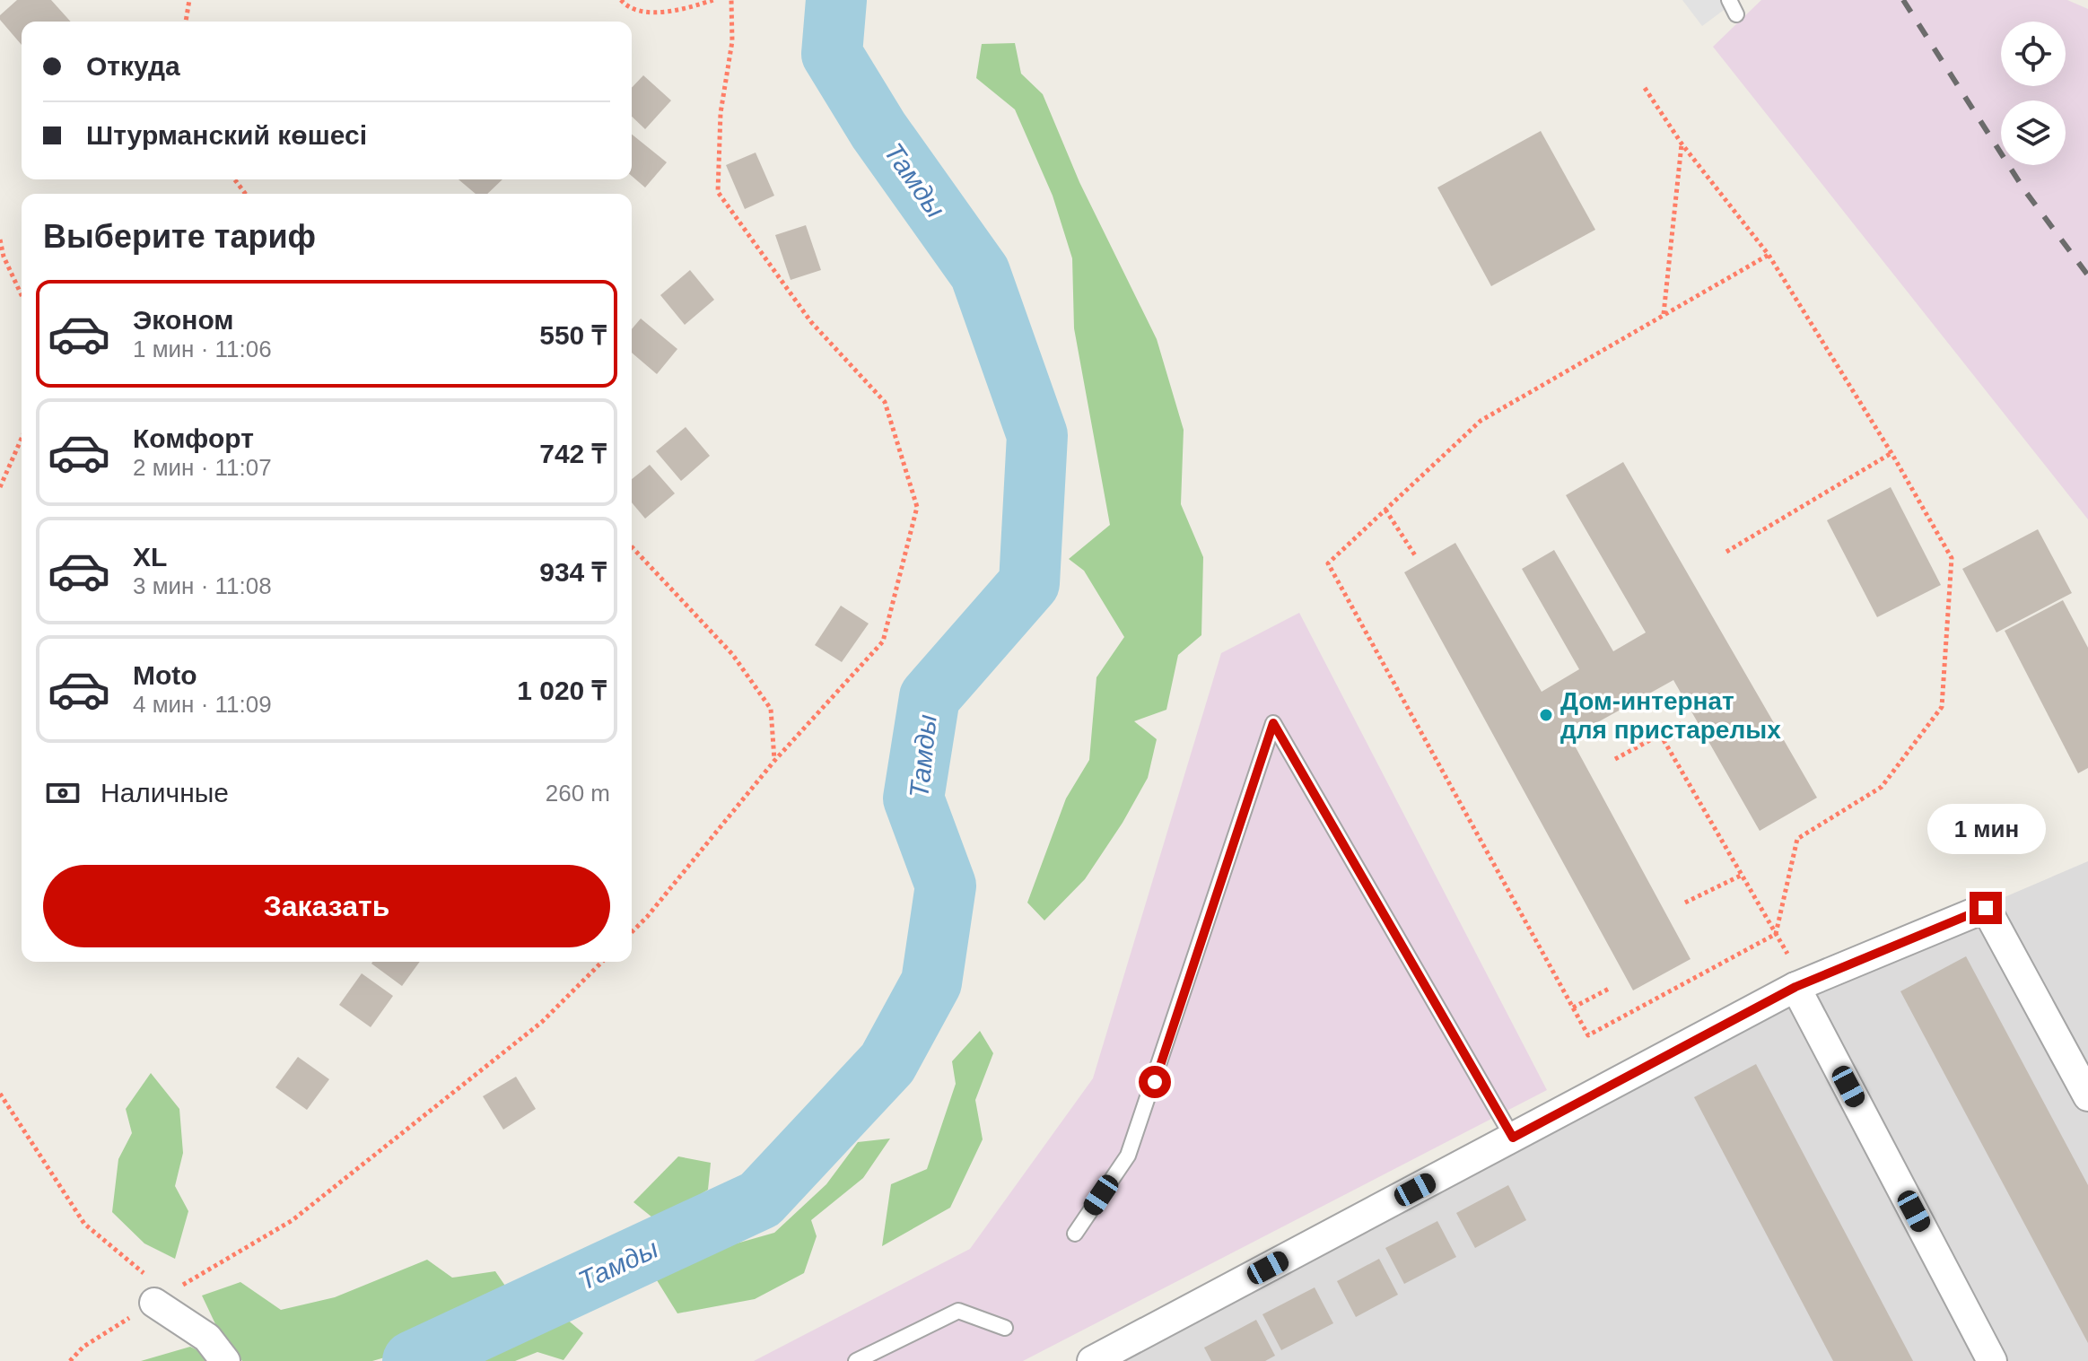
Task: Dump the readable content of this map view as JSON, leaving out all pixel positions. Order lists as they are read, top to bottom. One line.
{"water":["Тамды"],"places":["Дом-интернат для пристарелых"],"page":{"banner":["Откуда","Штурманский көшесі"],"heading":"Выберите тариф","list":[{"name":"Эконом","note":"1 мин · 11:06","value":"550 ₸"},{"name":"Комфорт","note":"2 мин · 11:07","value":"742 ₸"},{"name":"XL","note":"3 мин · 11:08","value":"934 ₸"},{"name":"Moto","note":"4 мин · 11:09","value":"1 020 ₸"}],"pay":["Наличные","260 m"],"bubble":"1 мин","buttons":"Заказать"}}
